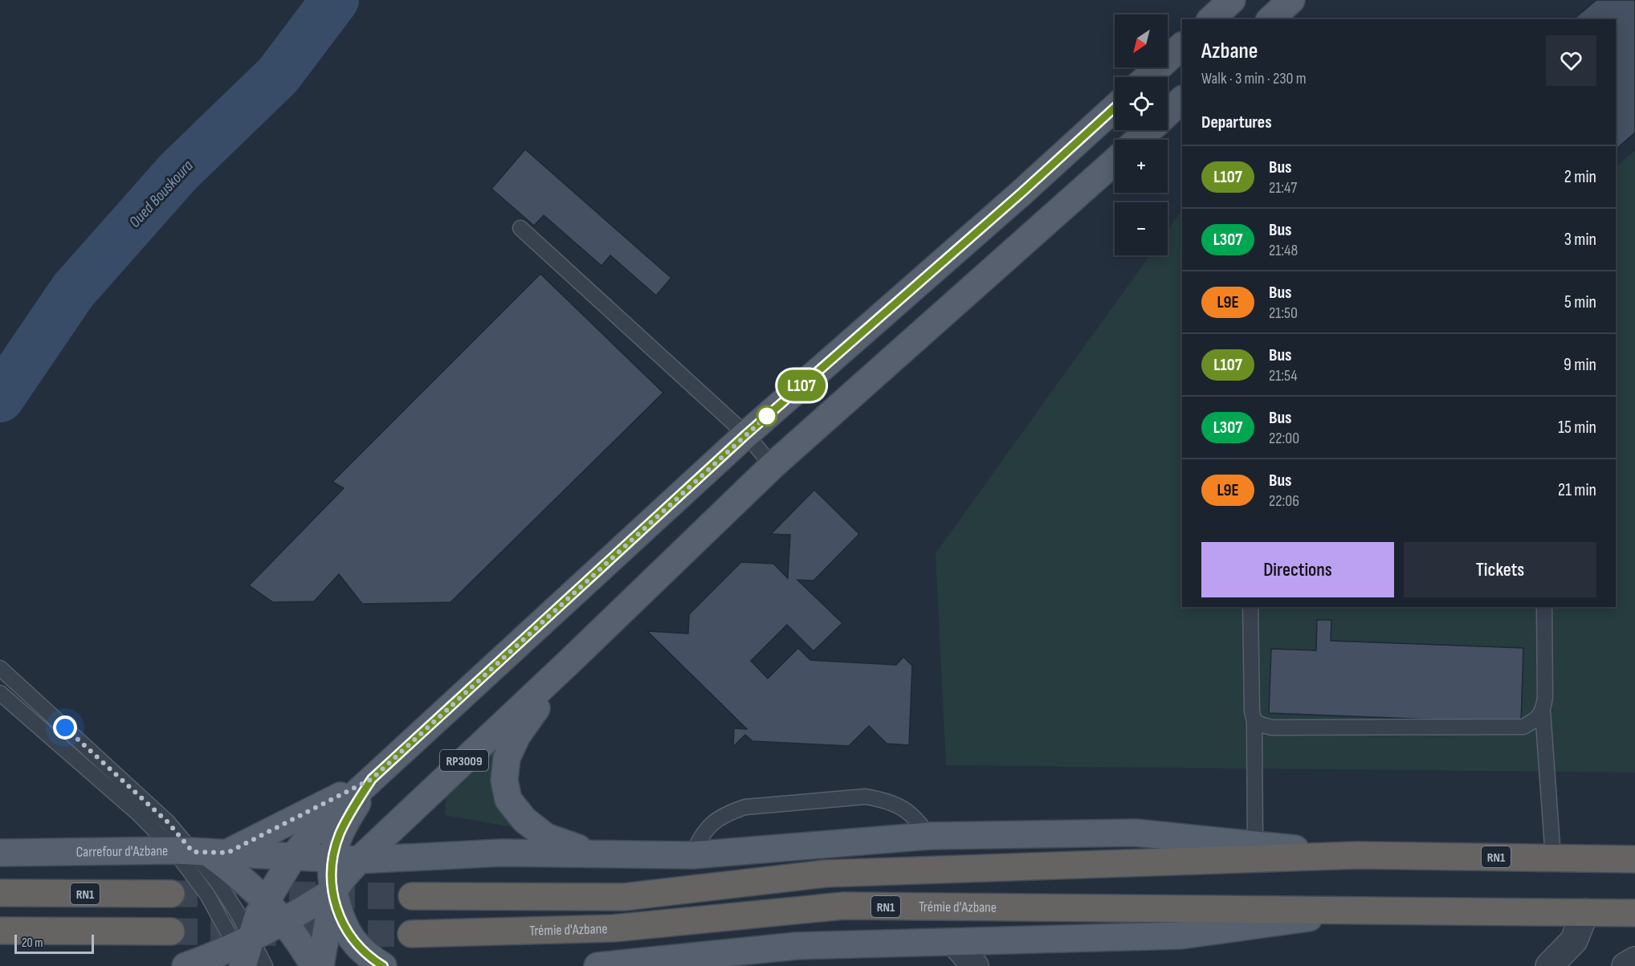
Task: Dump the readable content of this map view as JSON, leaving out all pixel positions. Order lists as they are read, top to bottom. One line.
{"streets":{"highway":["RN1","Trémie d'Azbane"],"main road":["RP3009","Carrefour d'Azbane"]},"crossings":[["RP3009","Carrefour d'Azbane"],["Carrefour d'Azbane","RN1"],["RN1","Trémie d'Azbane"]],"water":["Oued Bouskoura"],"lines":["bus line L107"],"scale_bar":"20 m","north":"bottom left","page":{"on_map":"L107","map_buttons":["+","−"],"heading":[["Azbane","Walk · 3 min · 230 m"],"Departures"],"list":[{"mark":"L107","name":"Bus","note":"21:47","value":"2 min"},{"mark":"L307","name":"Bus","note":"21:48","value":"3 min"},{"mark":"L9E","name":"Bus","note":"21:50","value":"5 min"},{"mark":"L107","name":"Bus","note":"21:54","value":"9 min"},{"mark":"L307","name":"Bus","note":"22:00","value":"15 min"},{"mark":"L9E","name":"Bus","note":"22:06","value":"21 min"}],"buttons":["Directions","Tickets"],"scale":"20 m"}}
